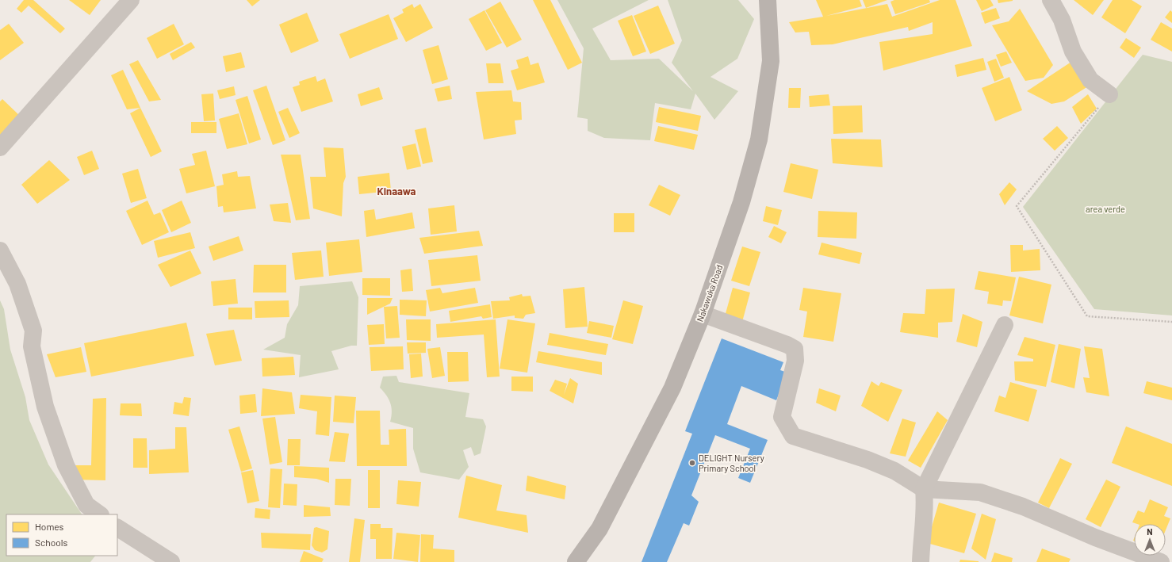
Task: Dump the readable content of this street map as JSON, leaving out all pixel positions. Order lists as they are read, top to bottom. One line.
{"streets":{"main road":["Nakawuka Road"]},"districts":["Kinaawa"],"parks":["area verde"],"places":["DELIGHT Nursery Primary School"],"legend":["Homes","Schools"],"north":"top"}
